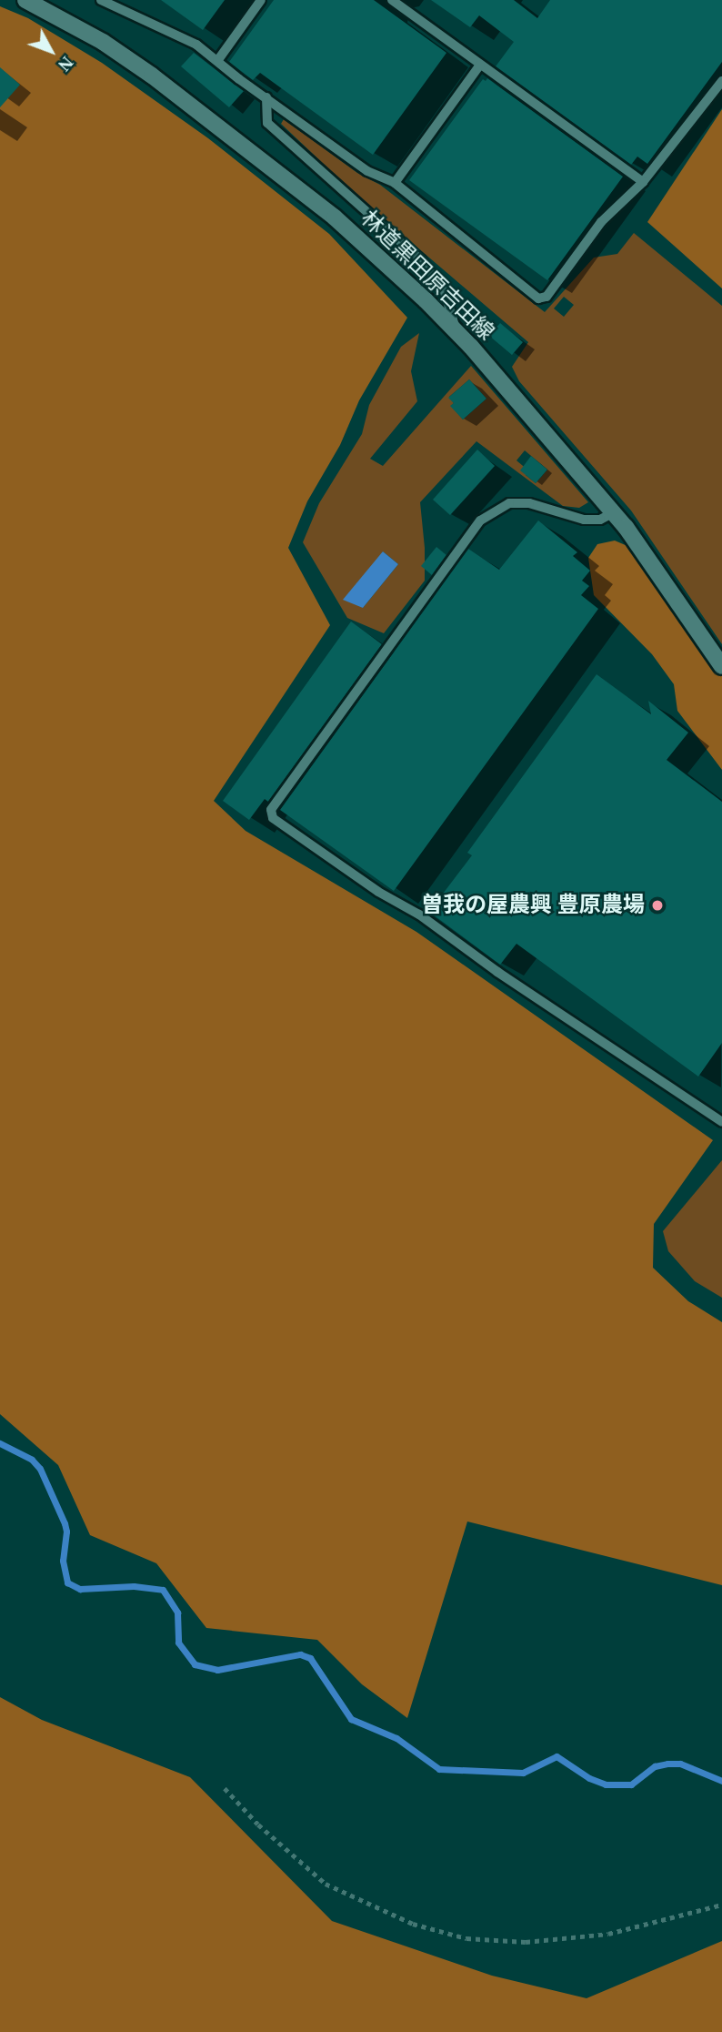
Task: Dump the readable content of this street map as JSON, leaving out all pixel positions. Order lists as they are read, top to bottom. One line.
{"streets":{"street":["林道黒田原吉田線"]},"places":["曽我の屋農興 豊原農場"],"north":"bottom right"}
